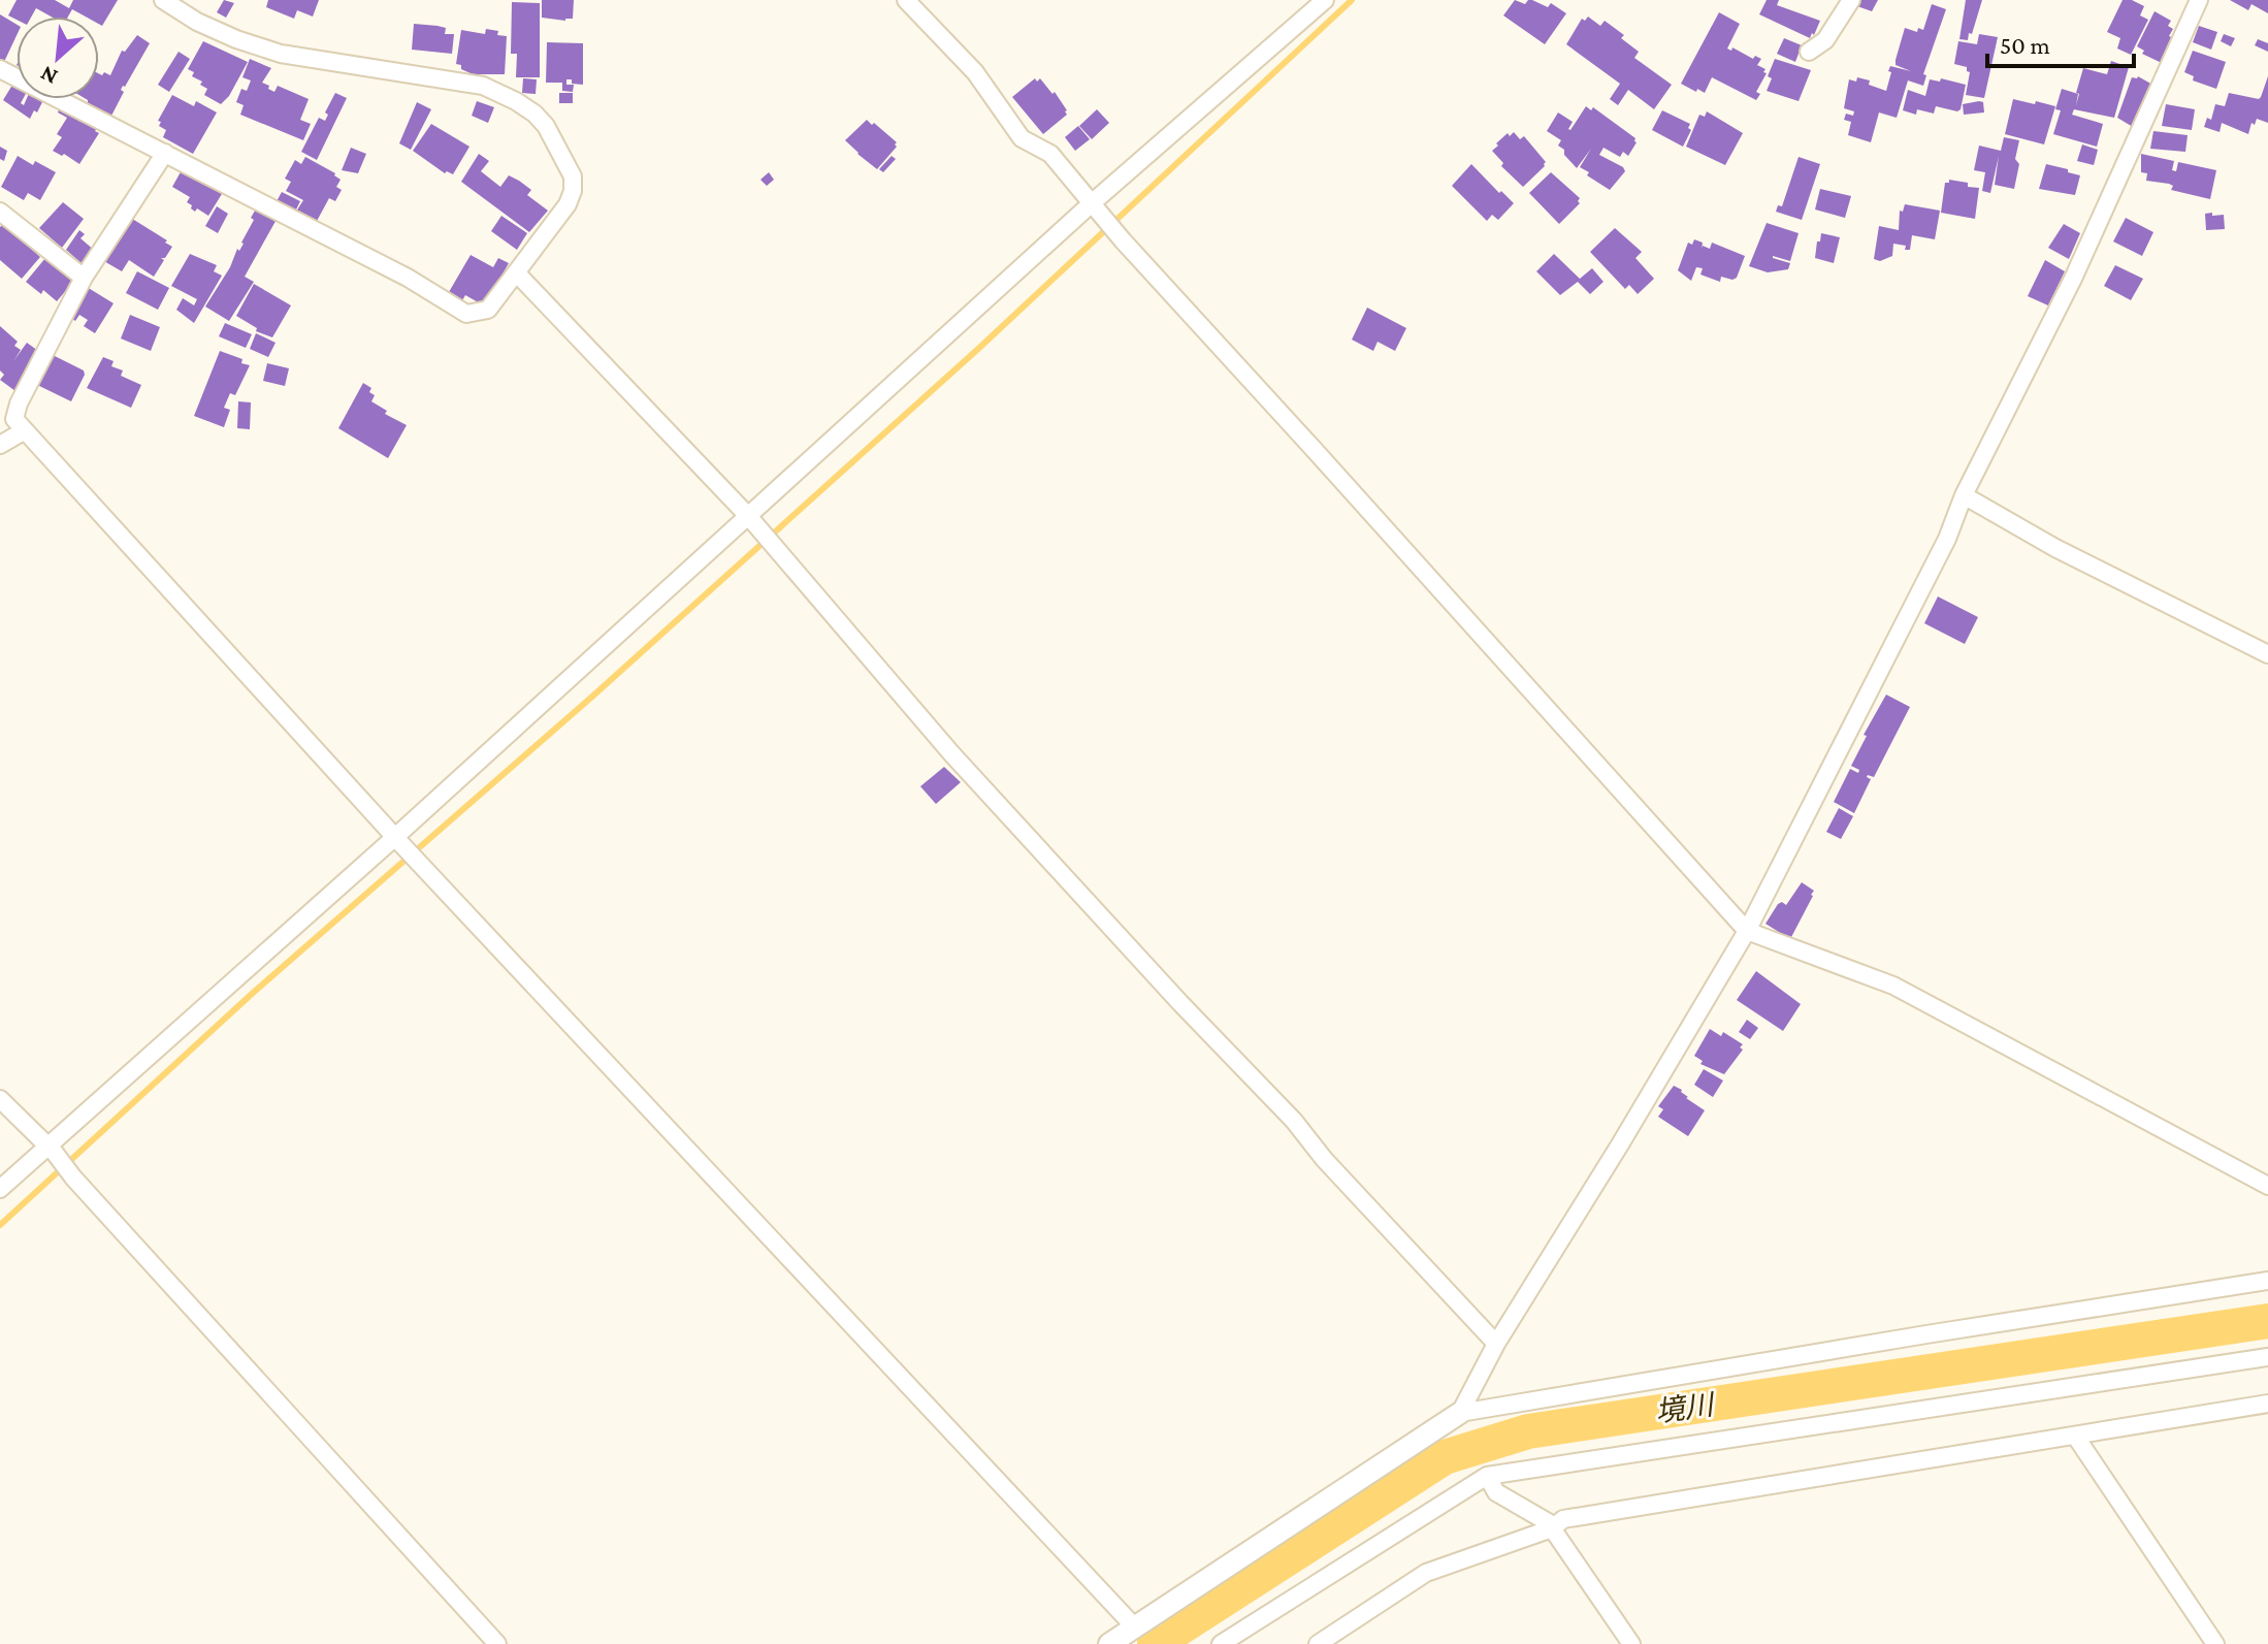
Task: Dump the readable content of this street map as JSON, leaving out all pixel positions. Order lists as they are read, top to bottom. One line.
{"water":["境川"],"scale_bar":"50 m","north":"bottom left"}
